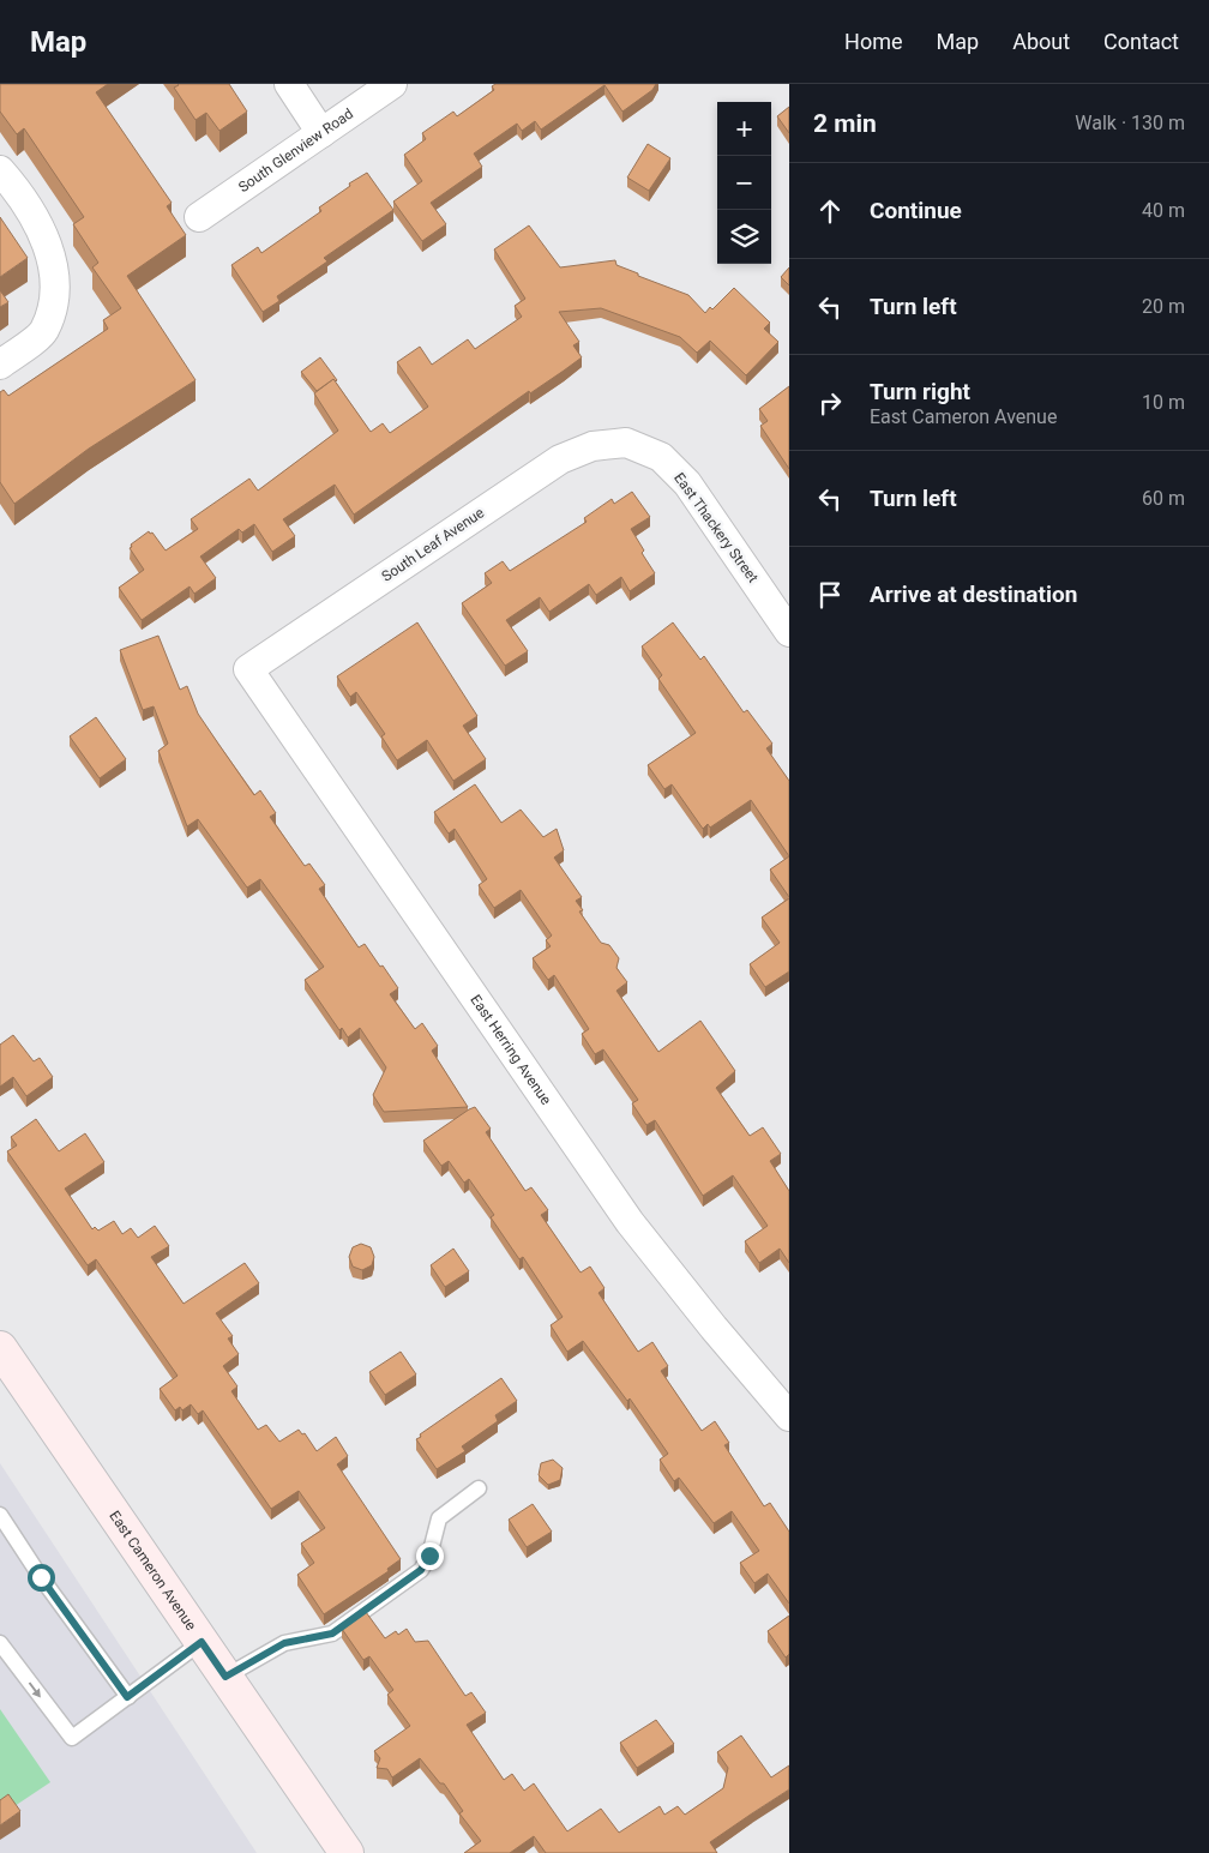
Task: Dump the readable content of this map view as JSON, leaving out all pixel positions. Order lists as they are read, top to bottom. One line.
{"streets":{"main road":["East Cameron Avenue"],"street":["South Glenview Road","East Thackery Street","South Leaf Avenue","East Herring Avenue"]},"crossings":[["East Thackery Street","South Leaf Avenue"],["South Leaf Avenue","East Herring Avenue"]],"page":{"header":"Map","nav":["Home","Map","About","Contact"],"heading":["2 min","Walk · 130 m"],"map_buttons":["+","−"],"list":[["Continue","40 m"],["Turn left","20 m"],["Turn right","East Cameron Avenue","10 m"],["Turn left","60 m"],"Arrive at destination"]}}
